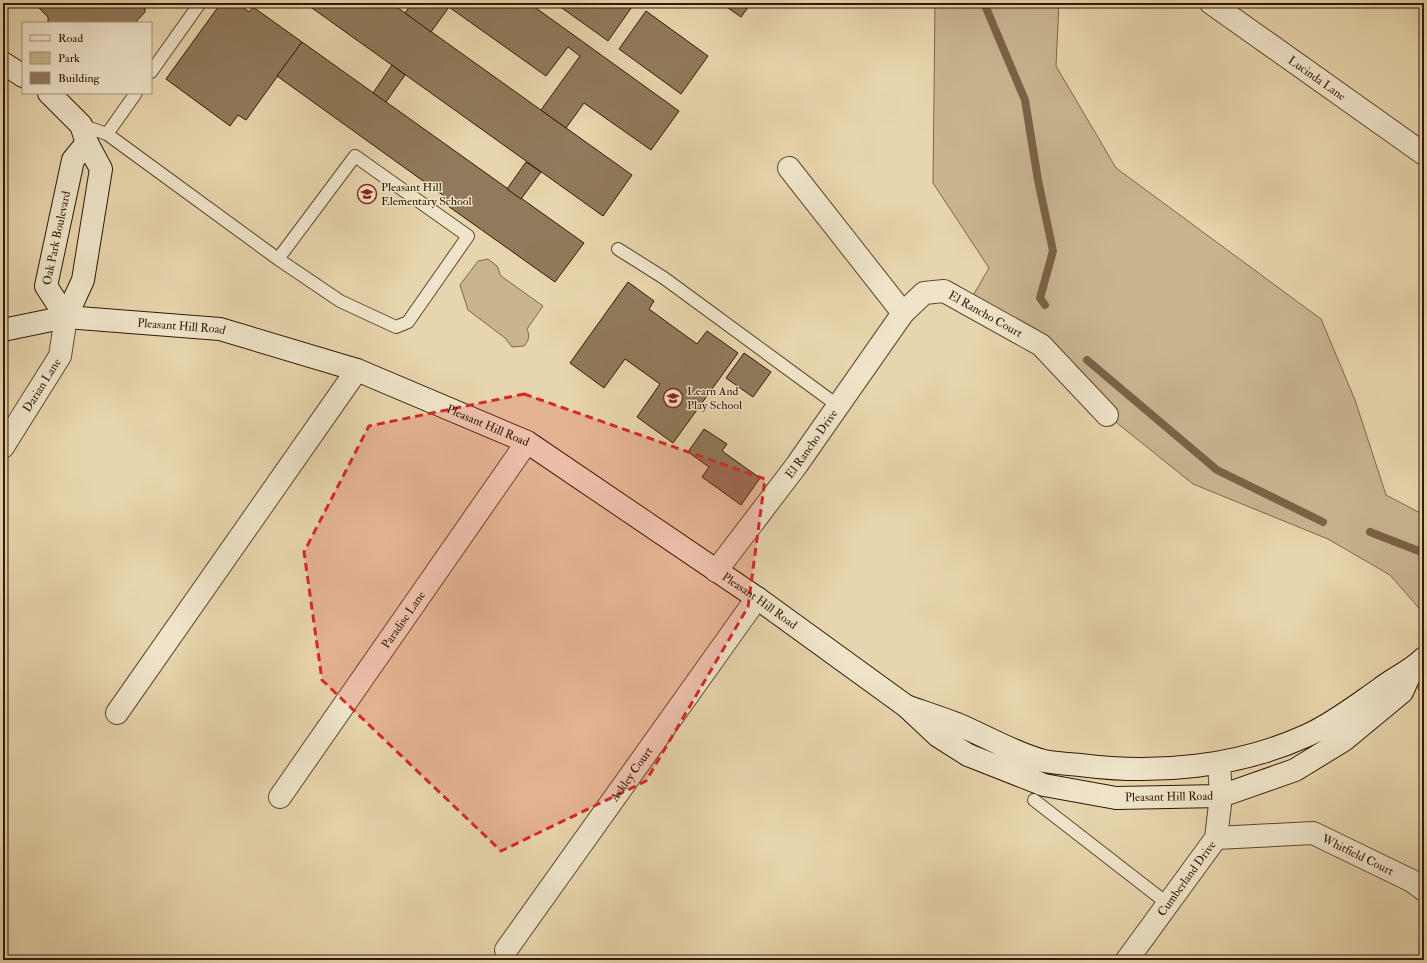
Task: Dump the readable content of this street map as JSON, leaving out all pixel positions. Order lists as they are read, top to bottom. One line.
{"streets":{"street":["Lucinda Lane","Oak Park Boulevard","El Rancho Court","Pleasant Hill Road","Darian Lane","El Rancho Drive","Paradise Lane","Ackley Court","Whitfield Court","Cumberland Drive"]},"crossings":[["Oak Park Boulevard","Pleasant Hill Road"],["Oak Park Boulevard","Darian Lane"],["El Rancho Court","El Rancho Drive"],["Pleasant Hill Road","Darian Lane"],["Pleasant Hill Road","El Rancho Drive"],["Pleasant Hill Road","Paradise Lane"],["Pleasant Hill Road","Ackley Court"],["Pleasant Hill Road","Cumberland Drive"],["Whitfield Court","Cumberland Drive"]],"places":{"school or university":["Pleasant Hill Elementary School","Learn And Play School"]},"legend":["Road","Park","Building"]}
